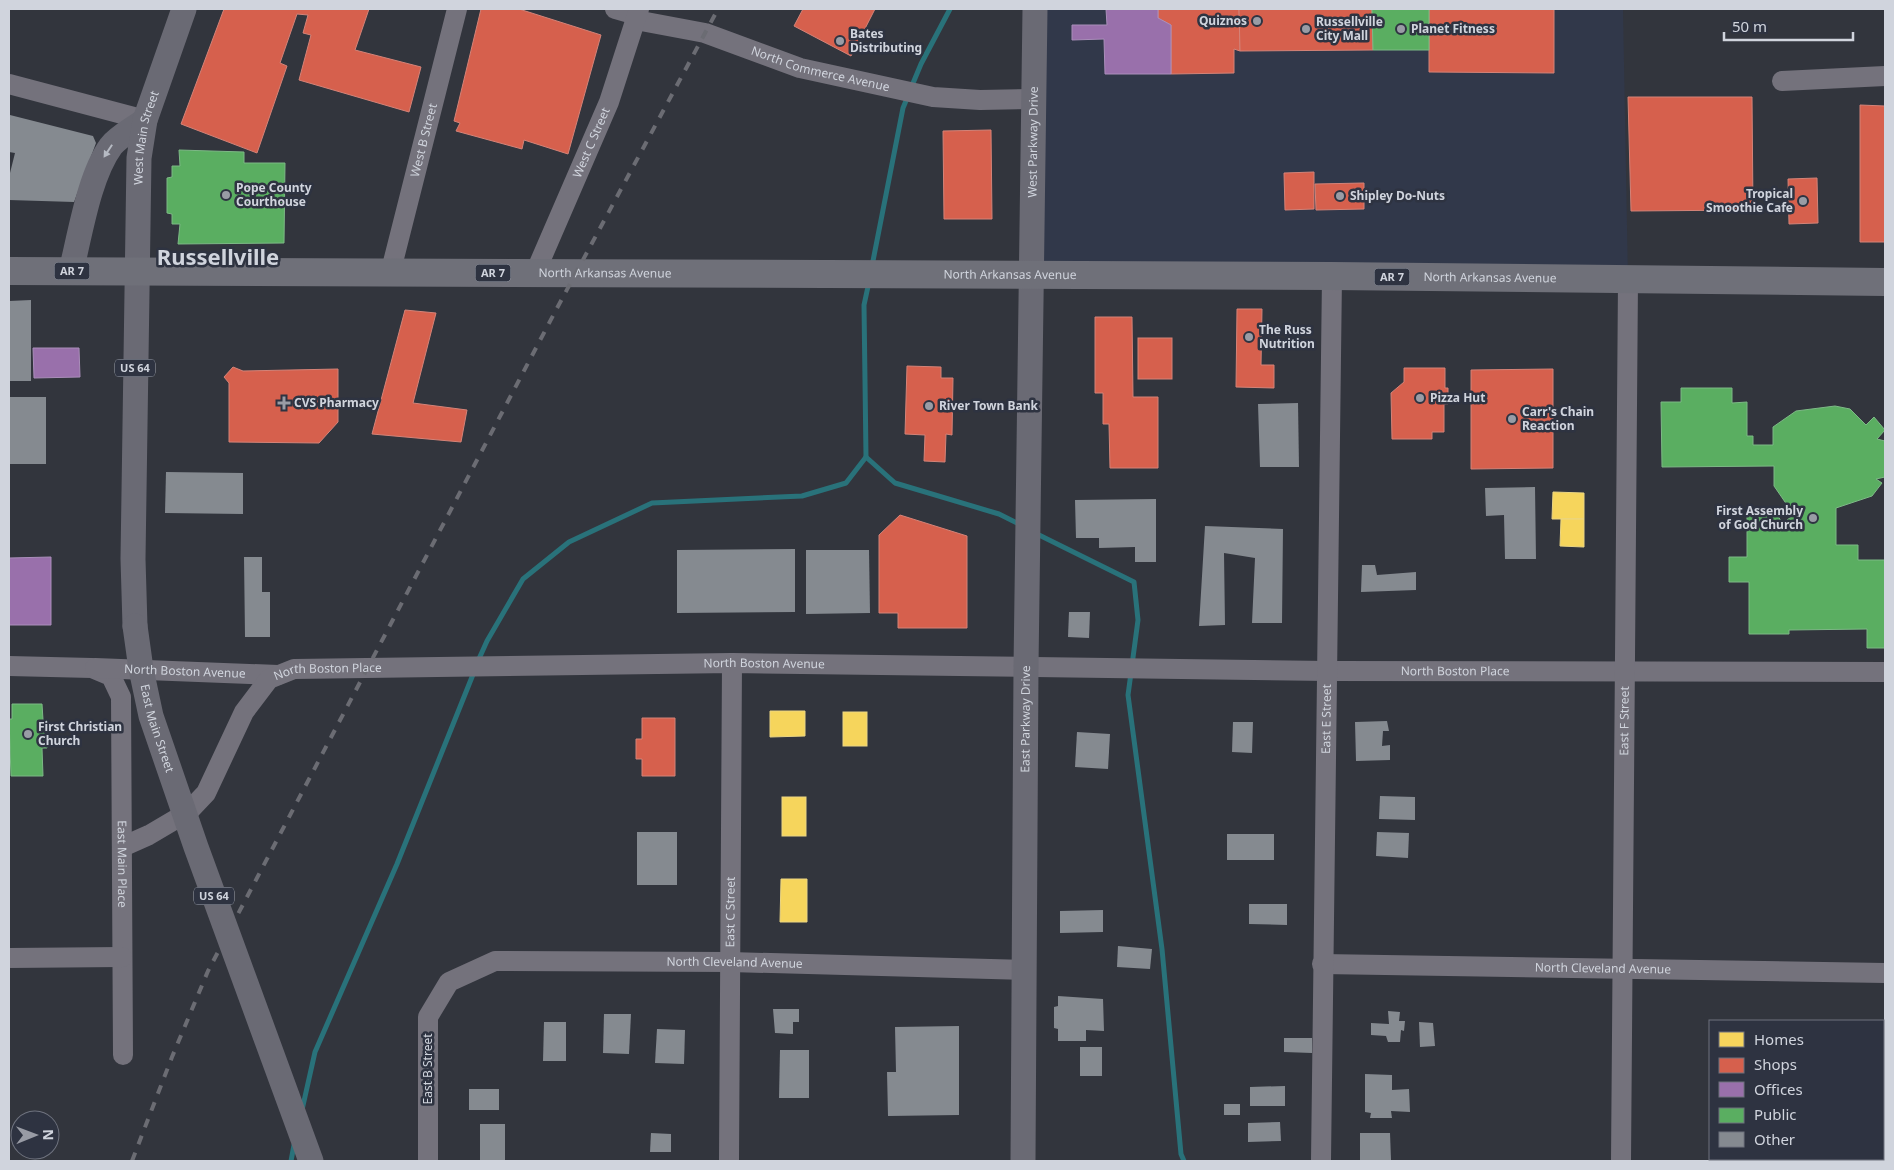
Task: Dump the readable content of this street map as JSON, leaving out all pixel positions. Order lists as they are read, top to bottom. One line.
{"streets":{"highway":["AR 7","North Arkansas Avenue"],"main road":["West Main Street","West Parkway Drive","US 64","East Parkway Drive","East Main Street"],"street":["North Commerce Avenue","West B Street","West C Street","North Boston Avenue","North Boston Place","East E Street","East F Street","East Main Place","East C Street","North Cleveland Avenue","East B Street"]},"crossings":[["North Commerce Avenue","West Parkway Drive"],["North Commerce Avenue","West C Street"],["West Main Street","AR 7"],["West Main Street","North Arkansas Avenue"],["West Main Street","East Main Street"],["West B Street","North Arkansas Avenue"],["West Parkway Drive","North Arkansas Avenue"],["West Parkway Drive","East Parkway Drive"],["West C Street","North Arkansas Avenue"],["AR 7","North Arkansas Avenue"],["AR 7","East Main Street"],["North Arkansas Avenue","East Parkway Drive"],["North Arkansas Avenue","East E Street"],["North Arkansas Avenue","East F Street"],["North Arkansas Avenue","East Main Street"],["North Boston Avenue","North Boston Place"],["North Boston Avenue","East Parkway Drive"],["North Boston Avenue","East Main Place"],["North Boston Avenue","East C Street"],["North Boston Place","East Parkway Drive"],["North Boston Place","East E Street"],["North Boston Place","East F Street"],["North Boston Place","East Main Place"],["East Parkway Drive","North Cleveland Avenue"],["East E Street","North Cleveland Avenue"],["East F Street","North Cleveland Avenue"],["East C Street","North Cleveland Avenue"],["North Cleveland Avenue","East B Street"]],"districts":["Russellville"],"places":{"other":["Quiznos","Russellville City Mall","Planet Fitness","Bates Distributing","Pope County Courthouse","Shipley Do-Nuts","Tropical Smoothie Cafe","The Russ Nutrition","Pizza Hut","River Town Bank","Carr's Chain Reaction","First Assembly of God Church","First Christian Church"],"health":["CVS Pharmacy"]},"legend":["Homes","Shops","Offices","Public","Other"],"scale_bar":"50 m","north":"right"}
